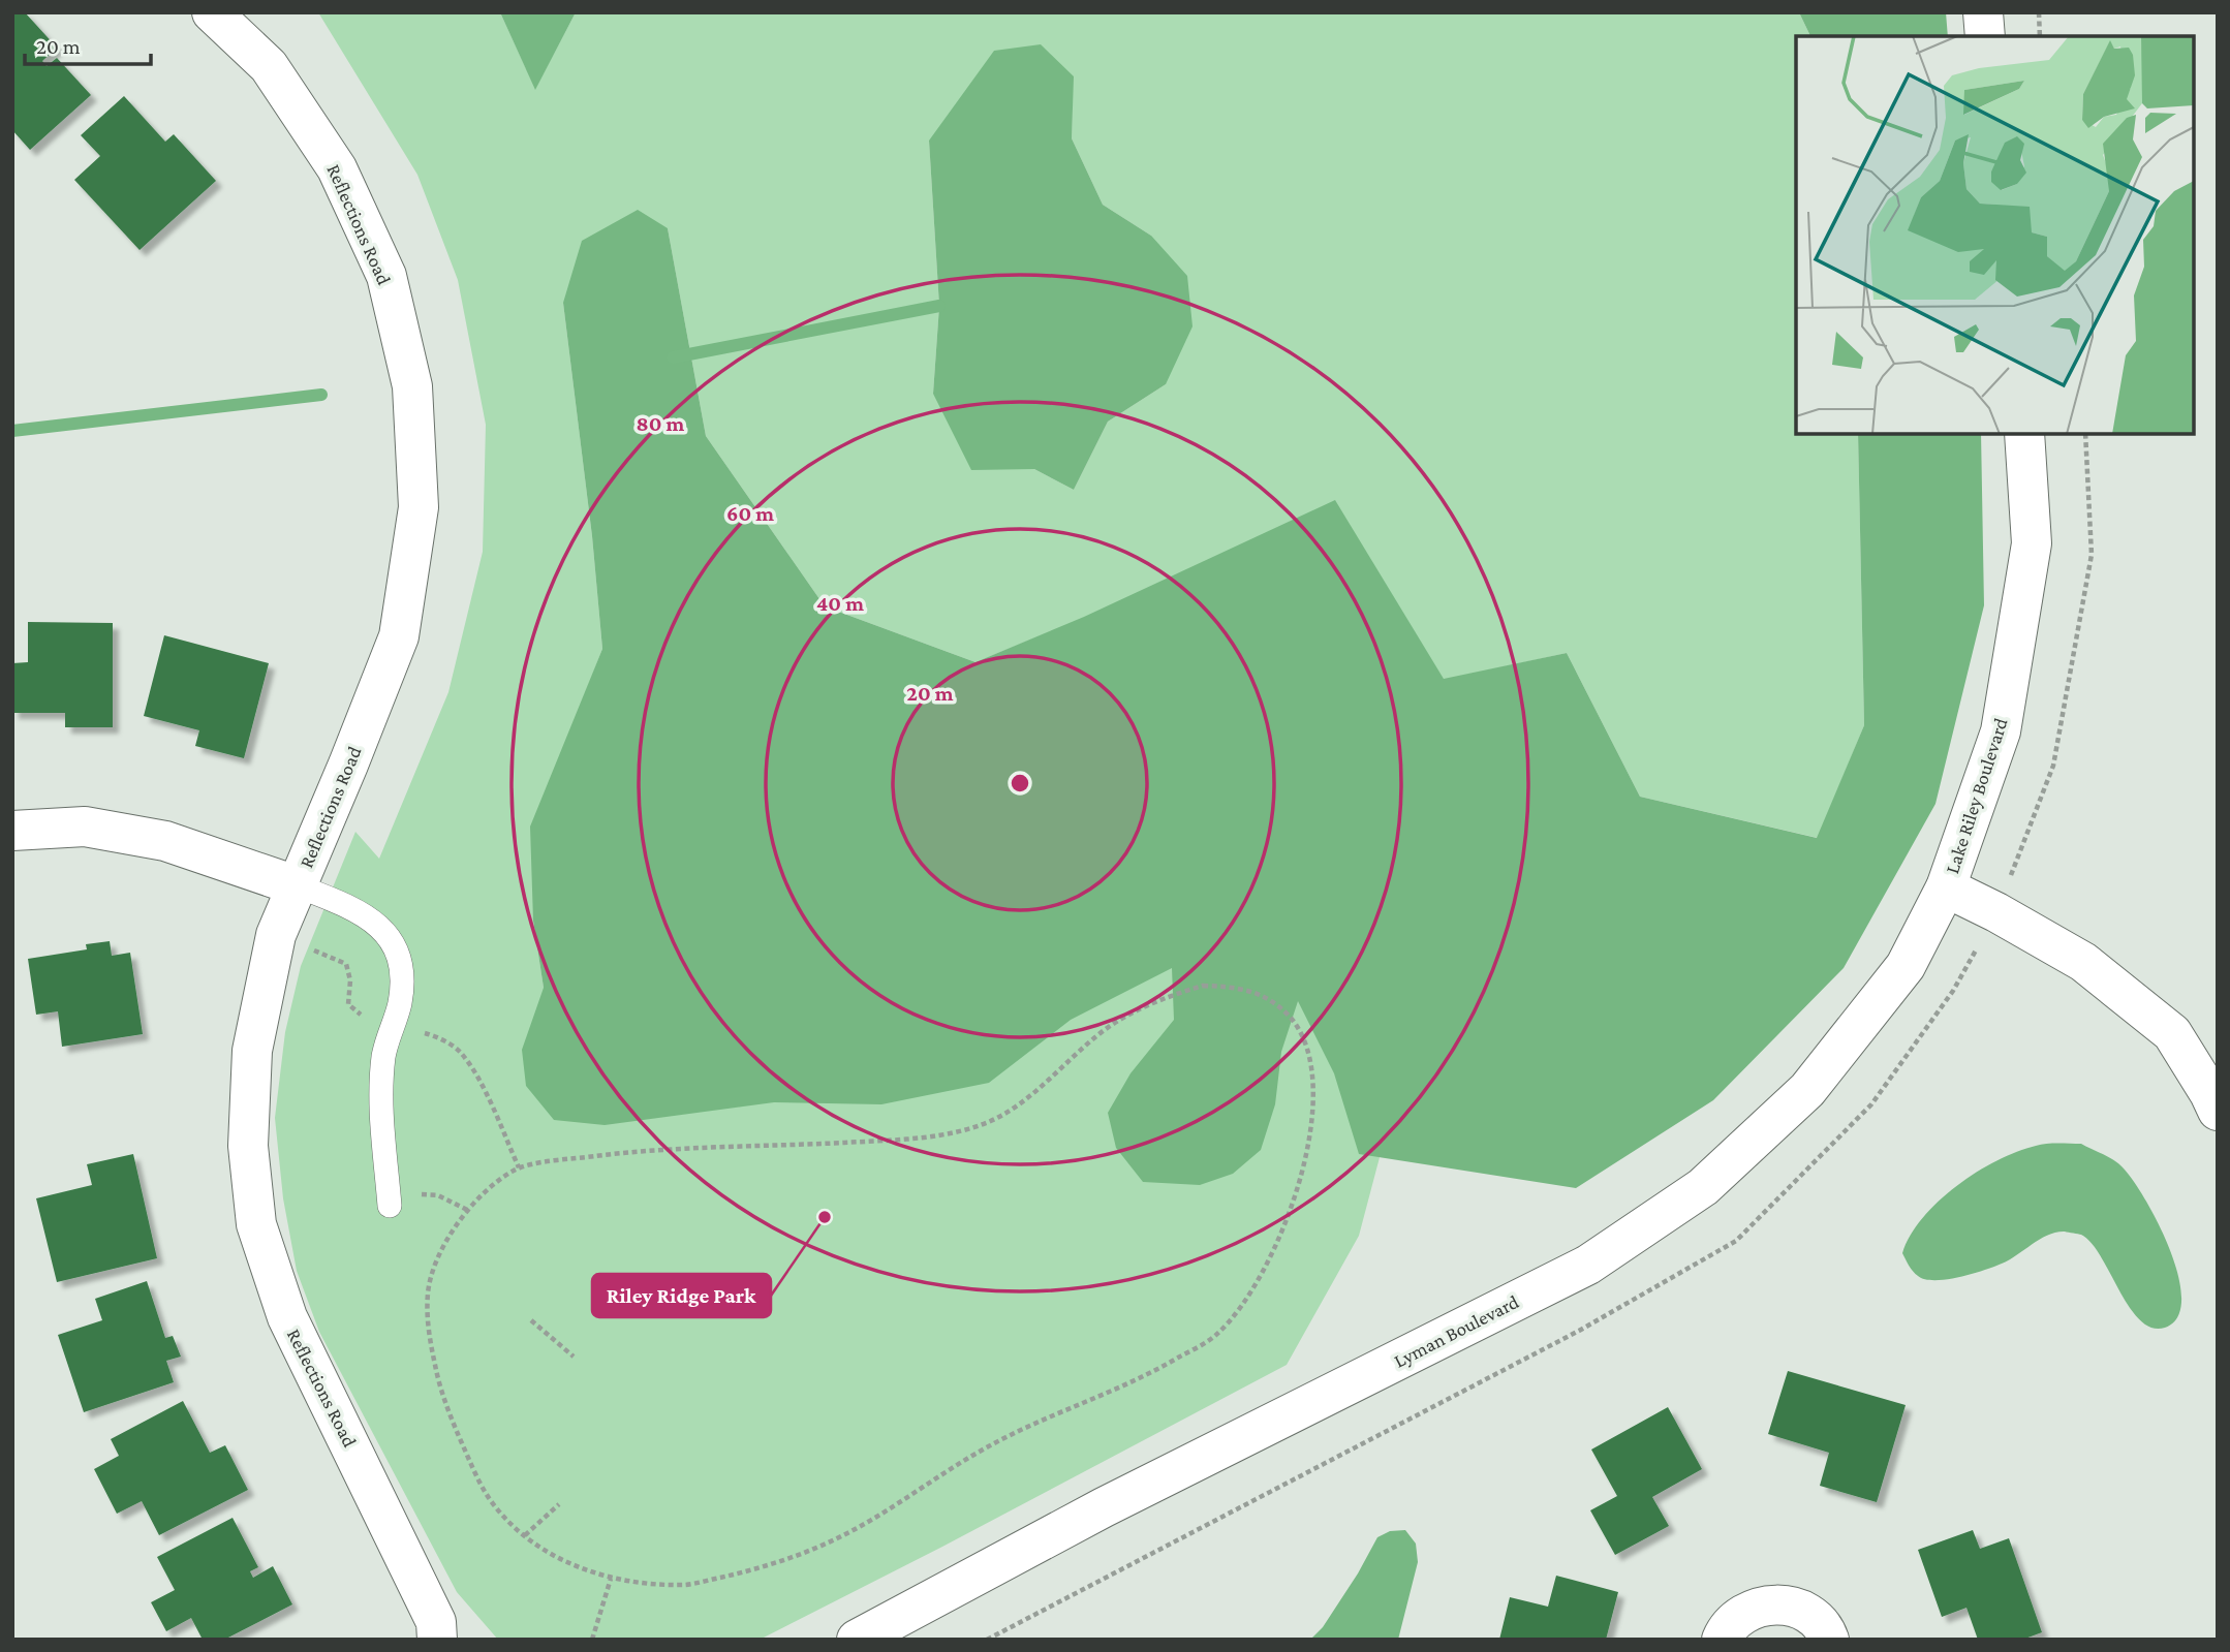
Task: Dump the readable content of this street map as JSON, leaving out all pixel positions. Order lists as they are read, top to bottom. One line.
{"streets":{"street":["Reflections Road","Lake Riley Boulevard","Lyman Boulevard"]},"crossings":[["Lake Riley Boulevard","Lyman Boulevard"]],"places":["Riley Ridge Park"],"scale_bar":"20 m","rings":["80 m","60 m","40 m","20 m"]}
